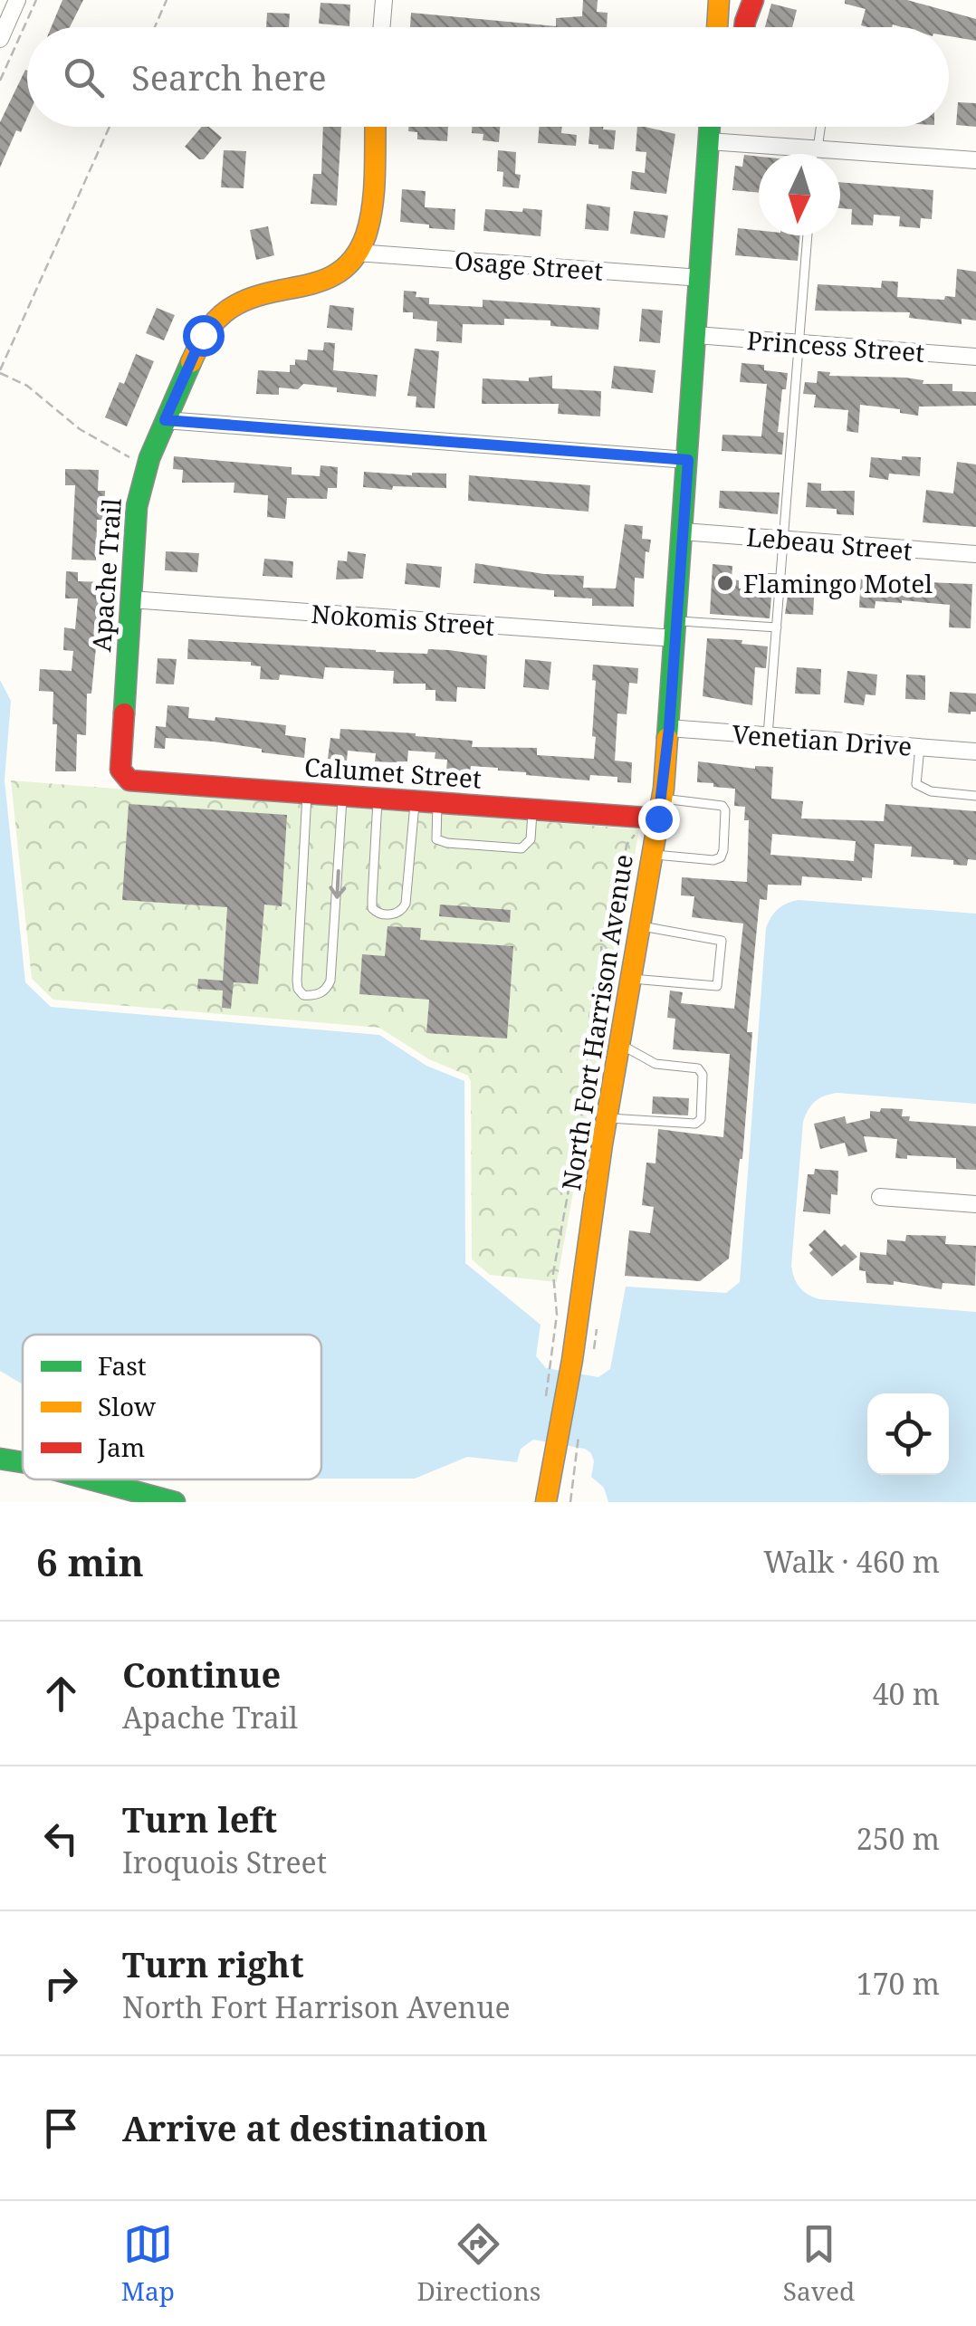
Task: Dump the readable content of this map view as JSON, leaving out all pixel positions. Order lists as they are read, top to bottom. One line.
{"streets":{"main road":["Apache Trail","Calumet Street","North Fort Harrison Avenue"],"street":["Osage Street","Princess Street","Lebeau Street","Nokomis Street","Venetian Drive"]},"crossings":[["Osage Street","Apache Trail"],["Osage Street","North Fort Harrison Avenue"],["Princess Street","North Fort Harrison Avenue"],["Lebeau Street","North Fort Harrison Avenue"],["Apache Trail","Nokomis Street"],["Apache Trail","Calumet Street"],["Nokomis Street","North Fort Harrison Avenue"],["Venetian Drive","North Fort Harrison Avenue"],["Calumet Street","North Fort Harrison Avenue"]],"places":["Flamingo Motel"],"legend":["Fast","Slow","Jam"],"north":"bottom","page":{"search":"Search here","heading":["6 min","Walk · 460 m"],"list":[["Continue","Apache Trail","40 m"],["Turn left","Iroquois Street","250 m"],["Turn right","North Fort Harrison Avenue","170 m"],"Arrive at destination"],"nav":["Map","Directions","Saved"]}}
